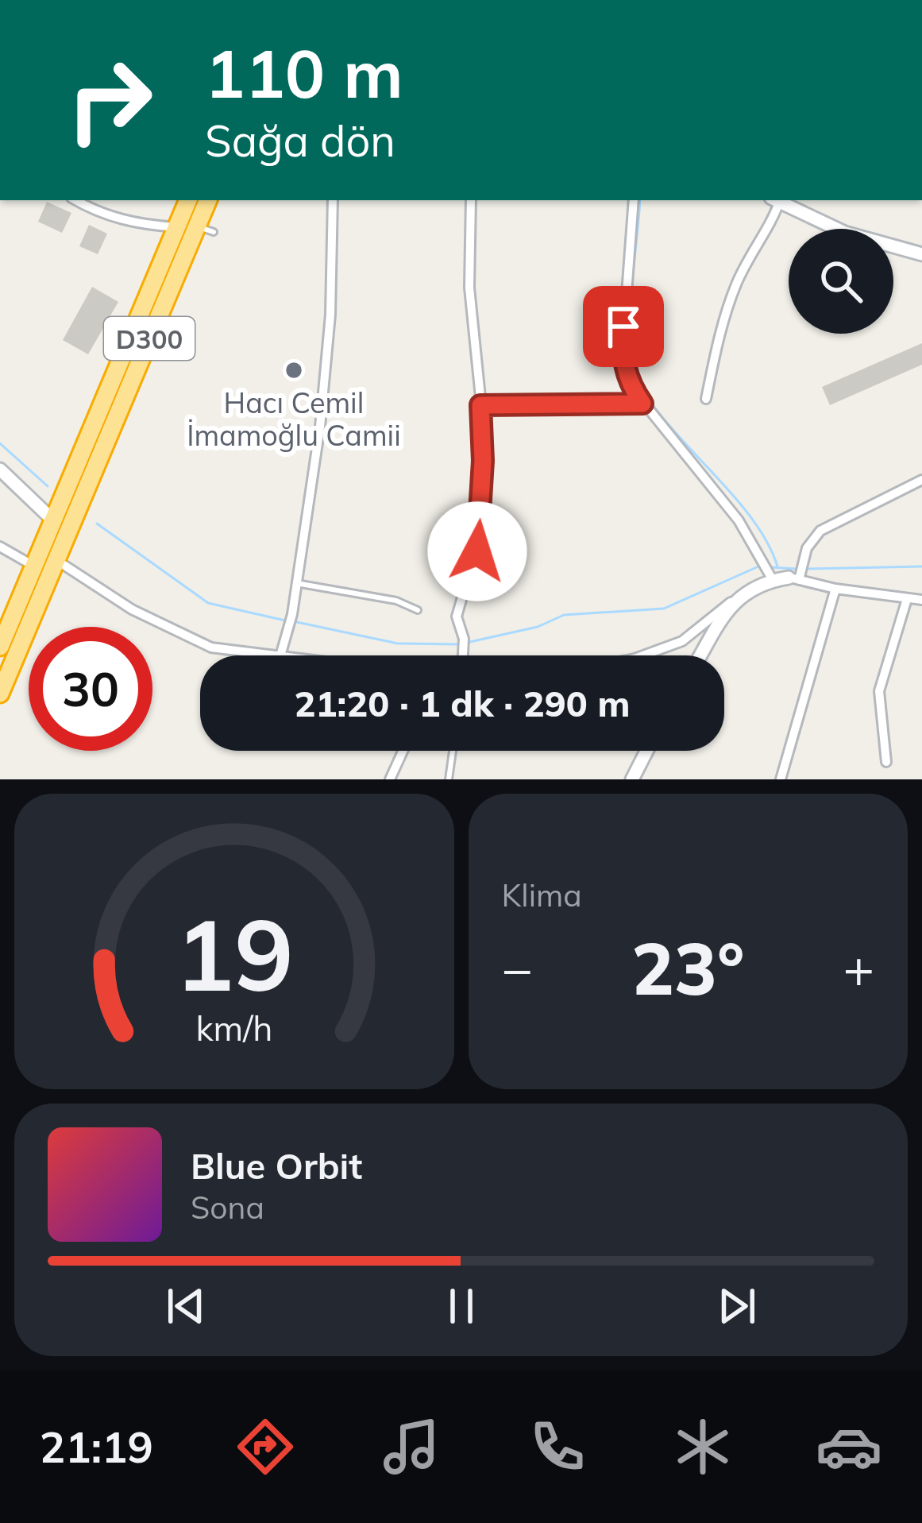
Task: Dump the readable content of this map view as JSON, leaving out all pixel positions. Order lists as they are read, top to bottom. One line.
{"streets":{"highway":["D300"]},"places":["Hacı Cemil İmamoğlu Camii"],"page":{"turn":["110 m","Sağa dön"],"limit":"30","trip":"21:20 · 1 dk · 290 m","tile":"Klima","heat":["−","23°","+"],"song":["Blue Orbit","Sona"],"tabs":"21:19","gauge":["19","km/h"]}}
